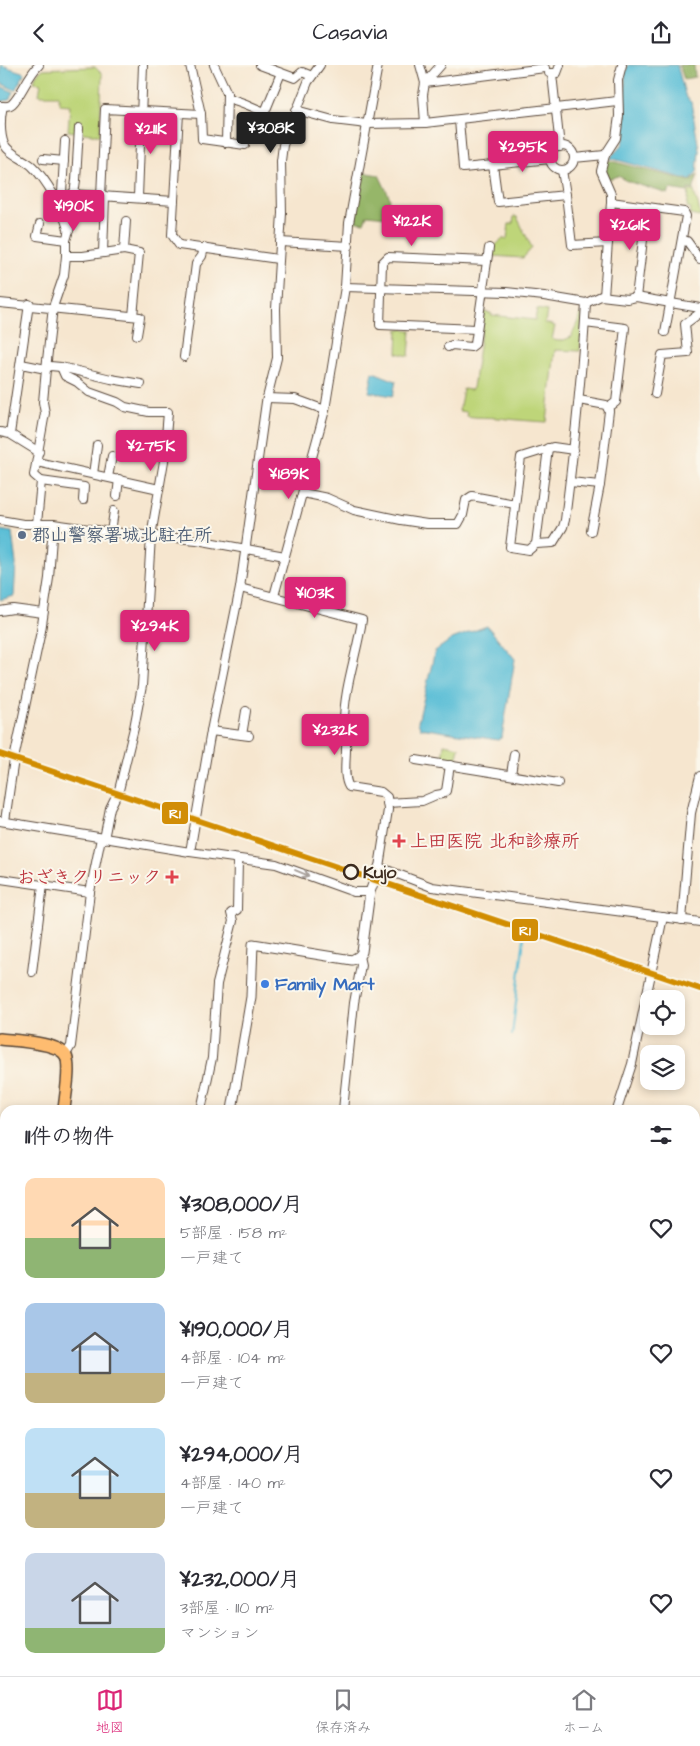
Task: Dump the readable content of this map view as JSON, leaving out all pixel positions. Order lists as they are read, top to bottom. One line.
{"places":{"other":["郡山警察署城北駐在所","Kujo","Family Mart"],"health":["上田医院 北和診療所","おざきクリニック"]},"lines":["transit line R1"],"page":{"header":"Casavia","price":["¥308K","¥211K","¥295K","¥190K","¥122K","¥261K","¥275K","¥189K","¥103K","¥294K","¥232K"],"heading":"11件の物件","list":[{"name":"¥308,000/月","note":"5部屋 · 158 m² · 一戸建て"},{"name":"¥190,000/月","note":"4部屋 · 104 m² · 一戸建て"},{"name":"¥294,000/月","note":"4部屋 · 140 m² · 一戸建て"},{"name":"¥232,000/月","note":"3部屋 · 110 m² · マンション"}],"tabs":["地図","保存済み","ホーム"]}}
